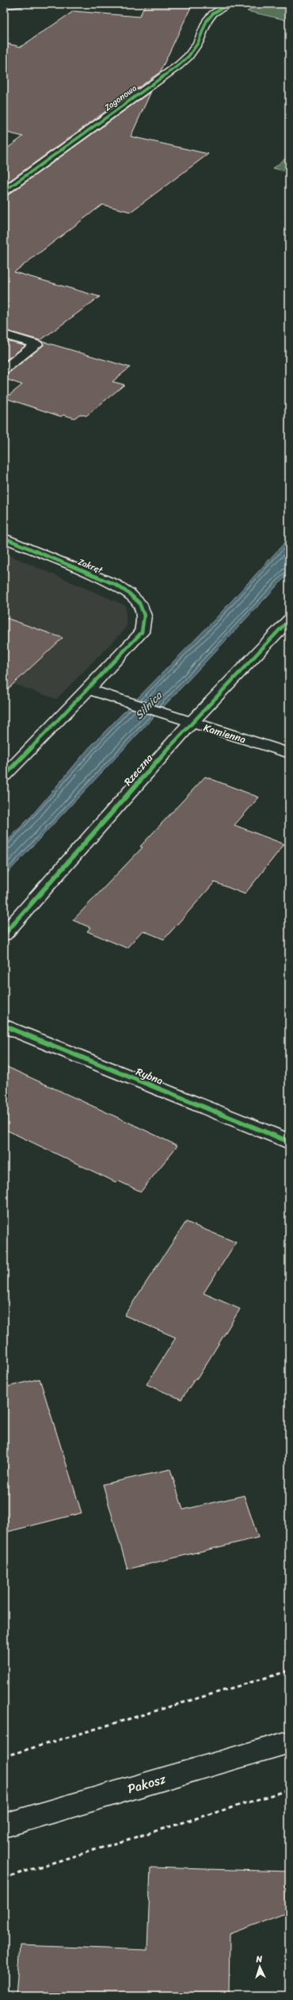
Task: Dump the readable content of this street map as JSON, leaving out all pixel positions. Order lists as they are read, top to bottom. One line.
{"streets":{"street":["Zagonowa","Zakręt","Kamienna","Rzeczna","Rybna","Pakosz"]},"crossings":[["Zakręt","Kamienna"],["Kamienna","Rzeczna"]],"water":["Silnica"],"north":"top"}
